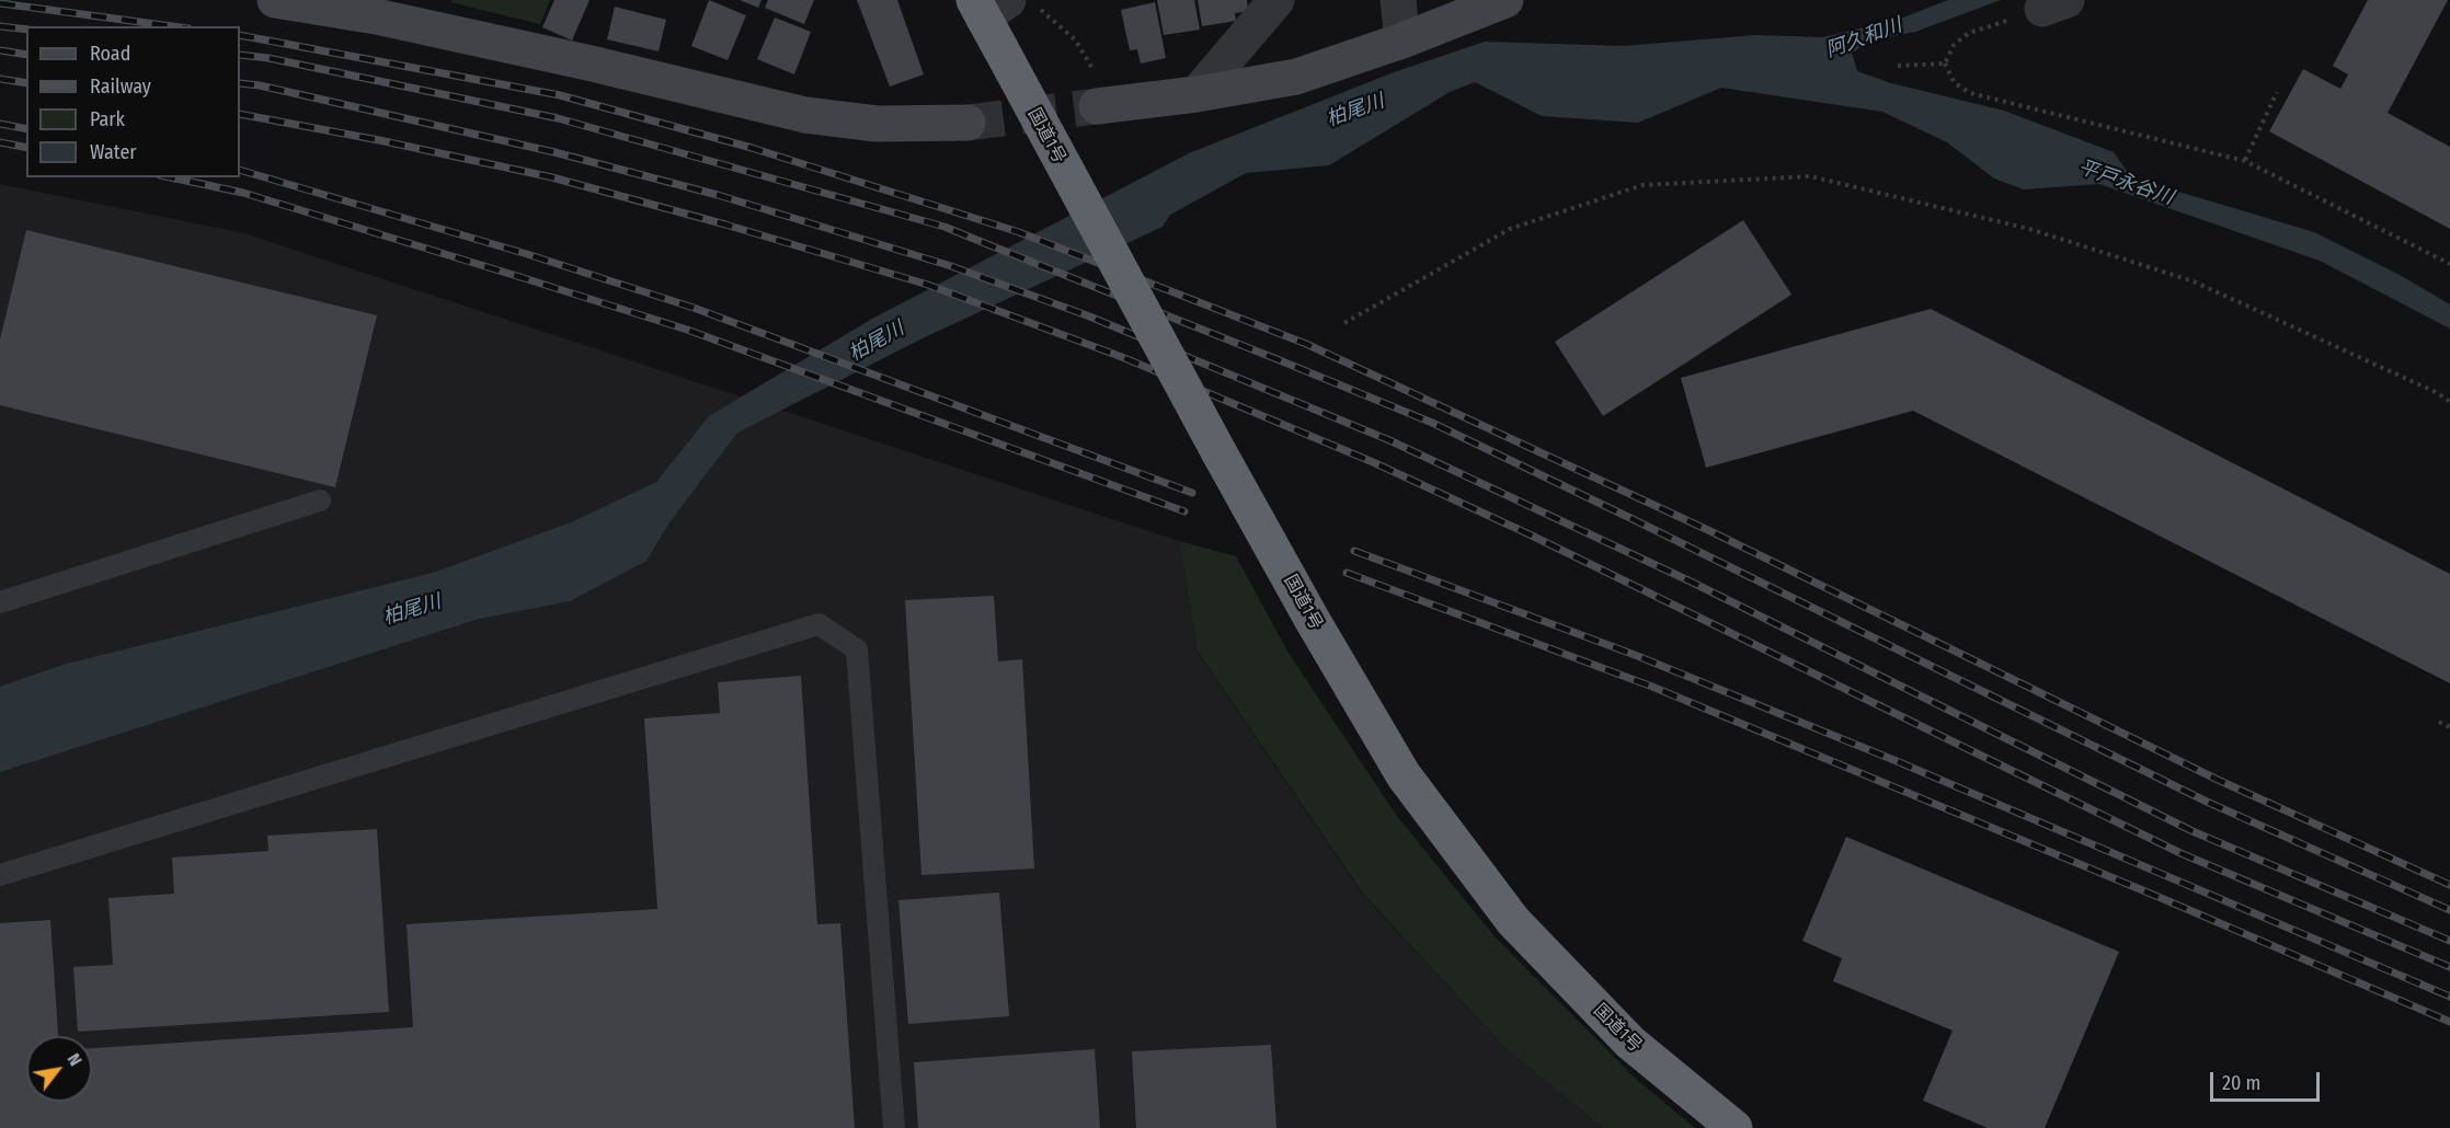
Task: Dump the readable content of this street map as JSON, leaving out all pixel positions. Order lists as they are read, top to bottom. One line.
{"streets":{"highway":["国道1号"]},"water":["阿久和川","柏尾川","平戸永谷川"],"legend":["Road","Railway","Park","Water"],"scale_bar":"20 m","north":"top right"}
